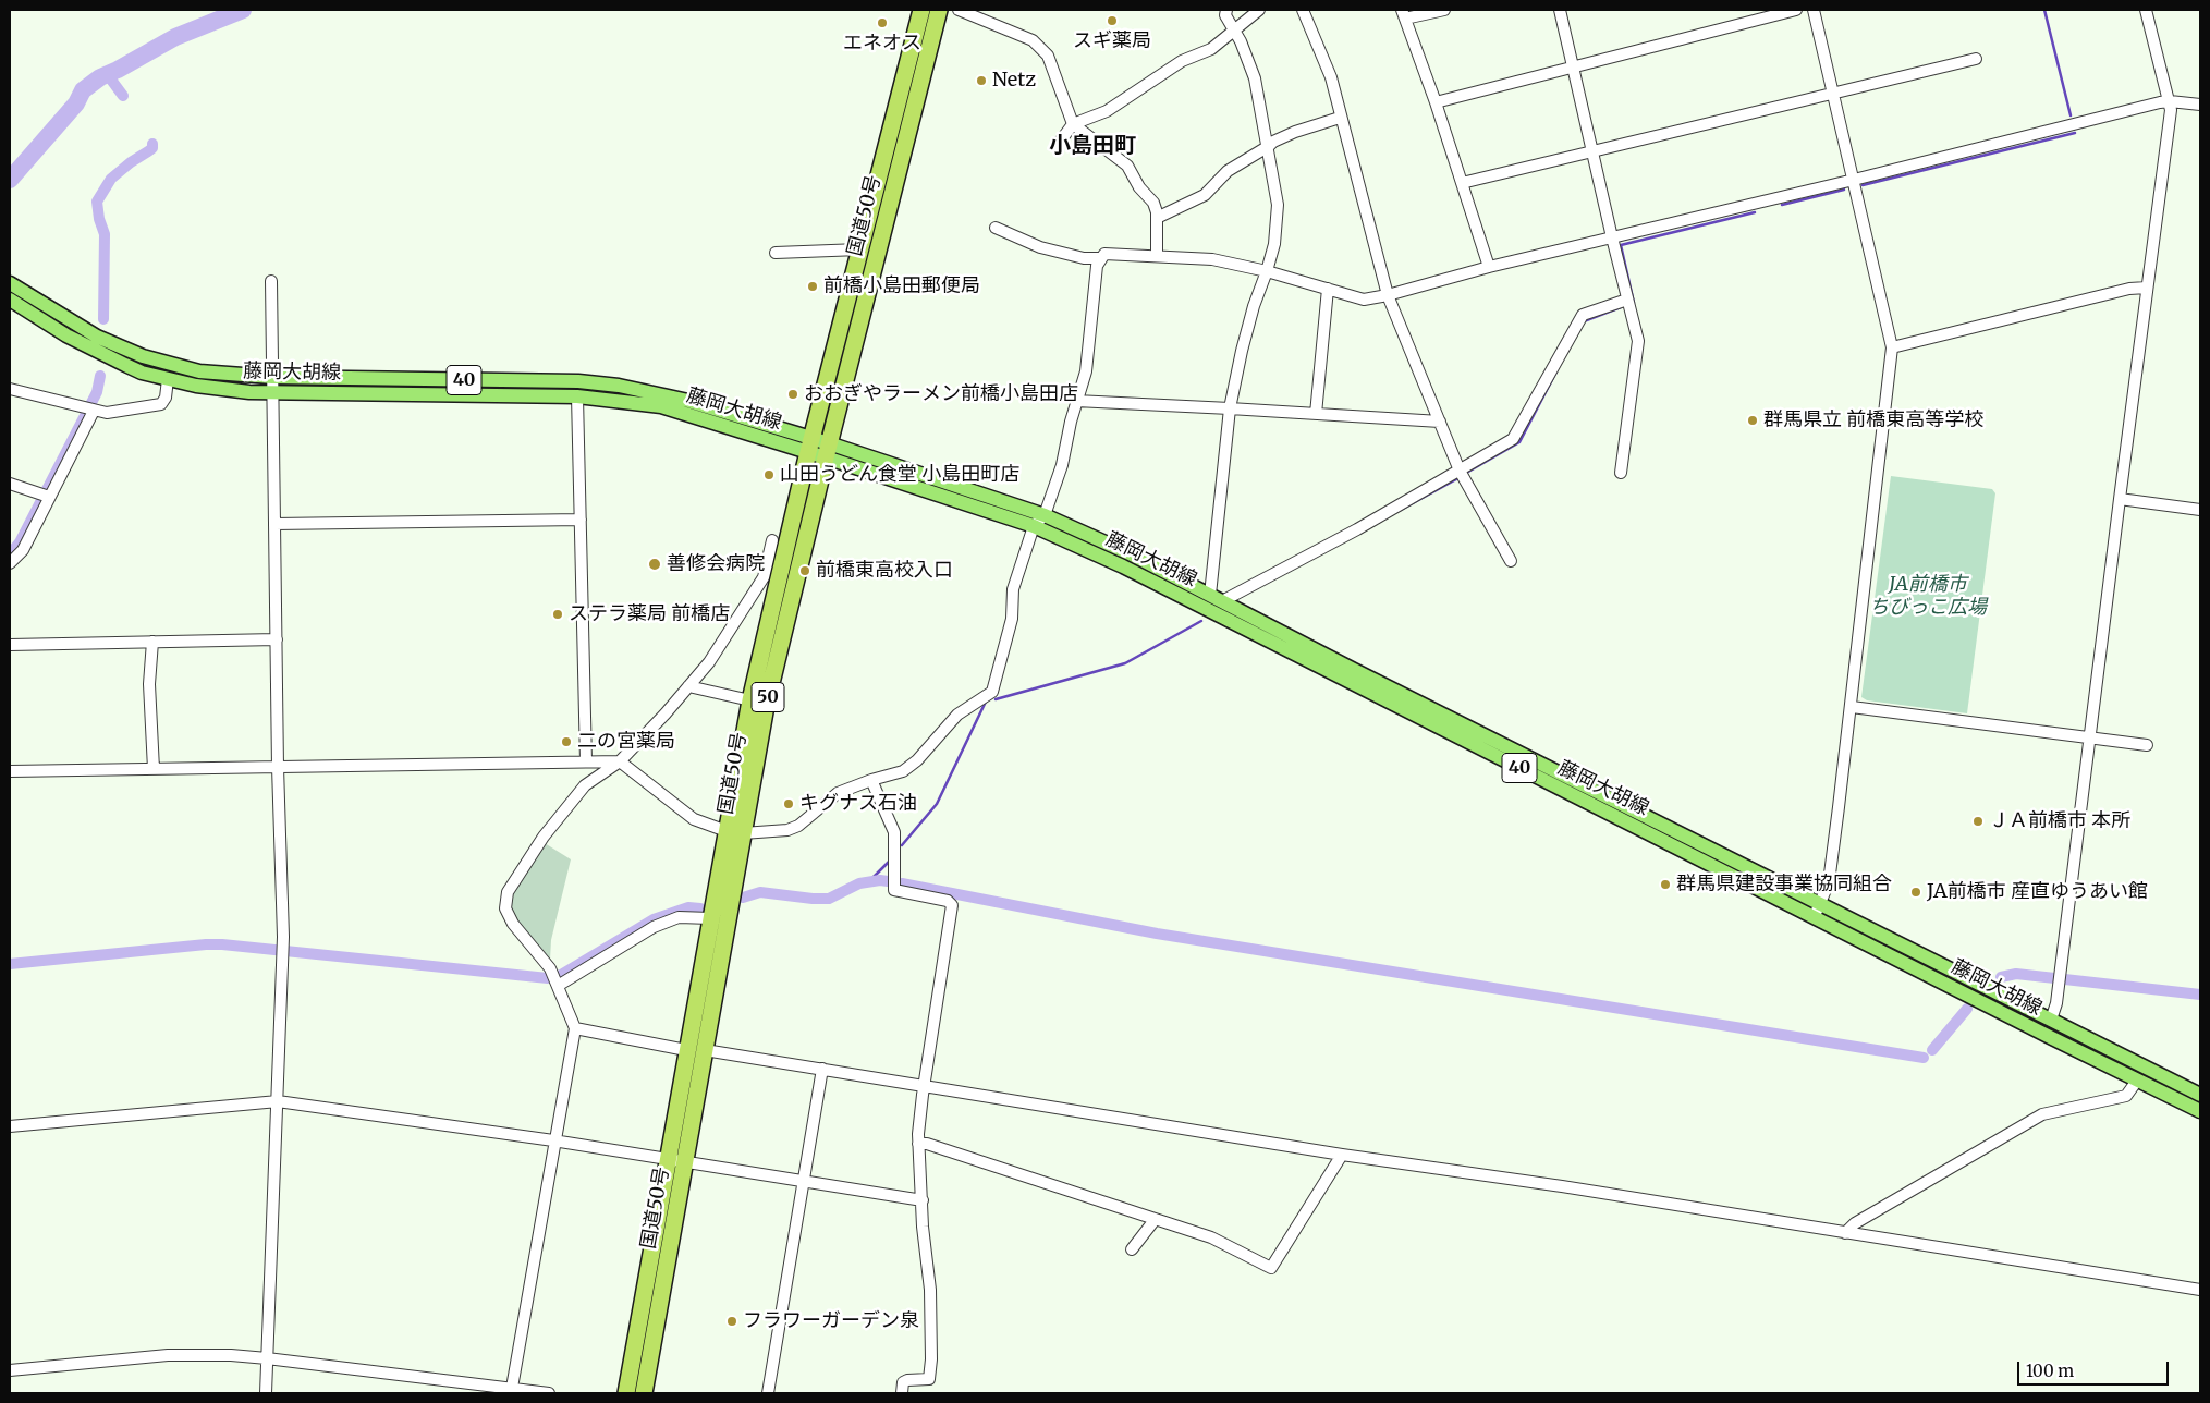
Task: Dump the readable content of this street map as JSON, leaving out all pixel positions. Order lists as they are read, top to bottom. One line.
{"streets":{"highway":["国道50号","50"],"main road":["藤岡大胡線","40"]},"crossings":[["国道50号","藤岡大胡線"]],"districts":["小島田町"],"parks":["JA前橋市 ちびっこ広場"],"places":["スギ薬局","エネオス","Netz","前橋小島田郵便局","おおぎやラーメン前橋小島田店","群馬県立 前橋東高等学校","山田うどん食堂 小島田町店","善修会病院","前橋東高校入口","ステラ薬局 前橋店","二の宮薬局","キグナス石油","ＪＡ前橋市 本所","群馬県建設事業協同組合","JA前橋市 産直ゆうあい館","フラワーガーデン泉"],"scale_bar":"100 m"}
